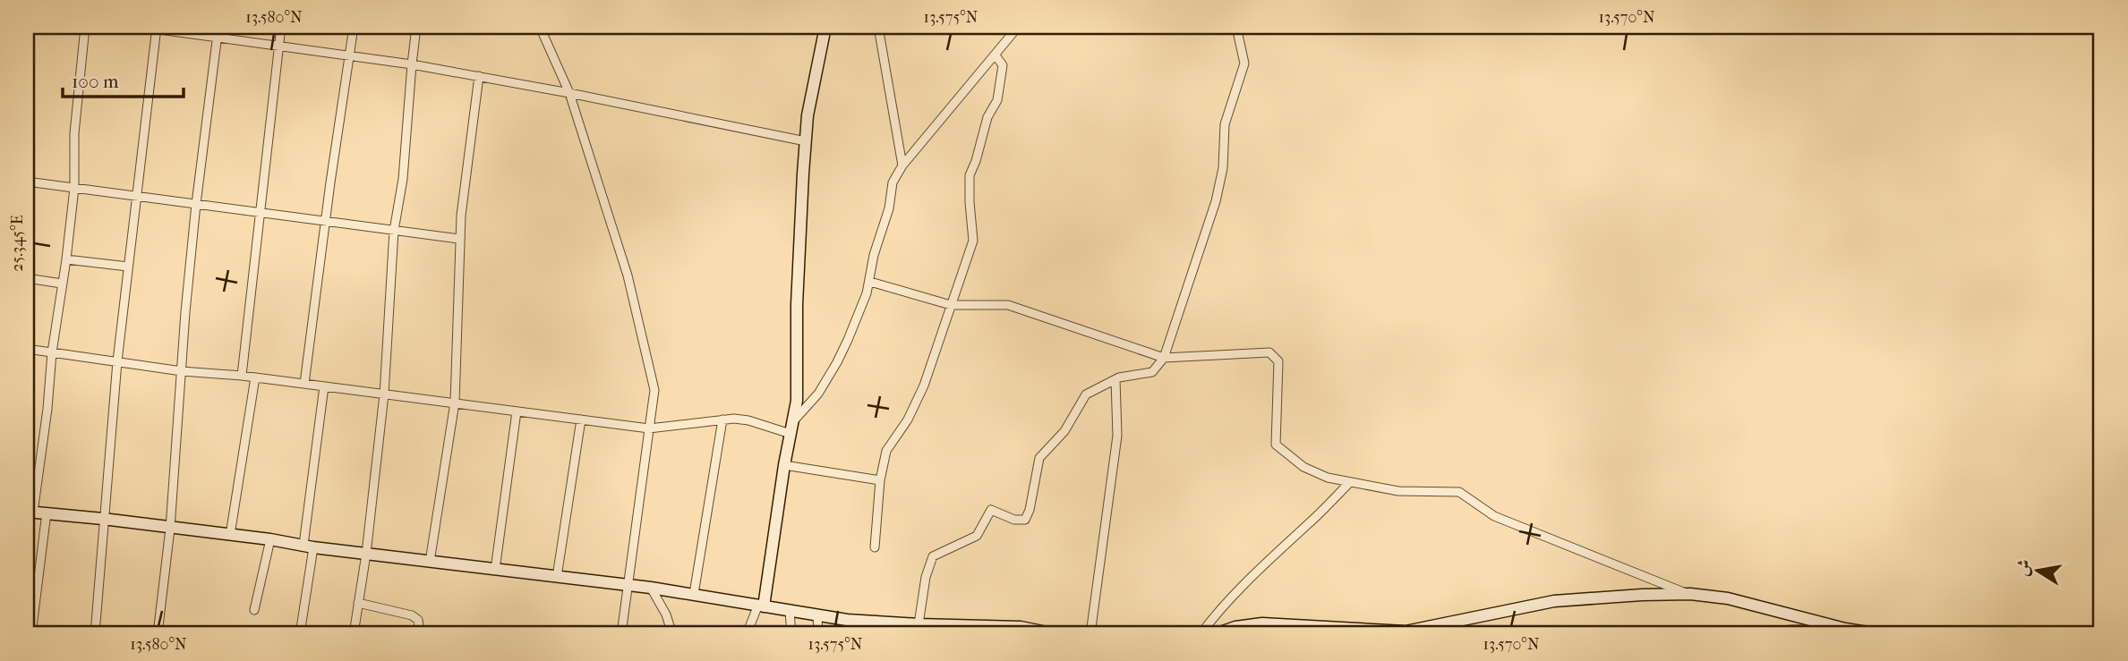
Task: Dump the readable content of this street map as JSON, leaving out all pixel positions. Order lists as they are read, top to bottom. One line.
{"scale_bar":"100 m","north":"left","coordinates":["13.580°N","13.575°N","13.570°N","25.345°E"]}
